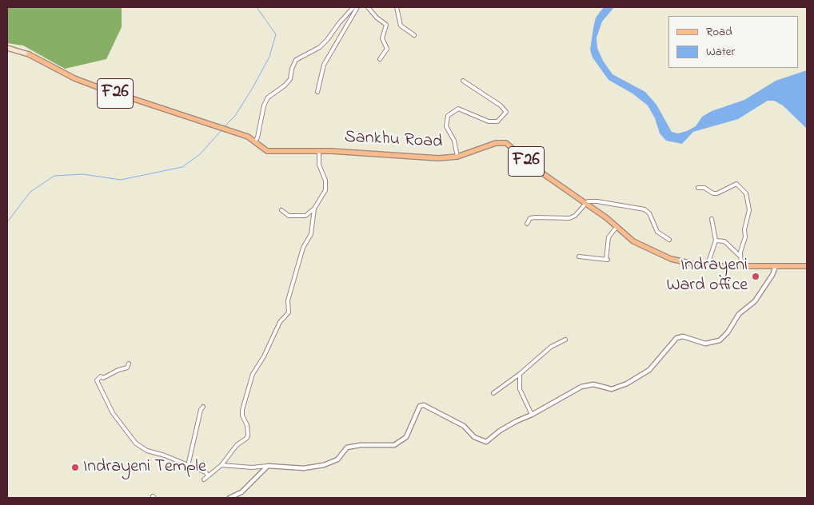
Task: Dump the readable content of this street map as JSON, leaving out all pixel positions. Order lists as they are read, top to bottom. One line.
{"streets":{"main road":["F26","Sankhu Road"]},"crossings":[["F26","Sankhu Road"]],"places":["Indrayeni Ward office","Indrayeni Temple"],"legend":["Road","Water"]}
